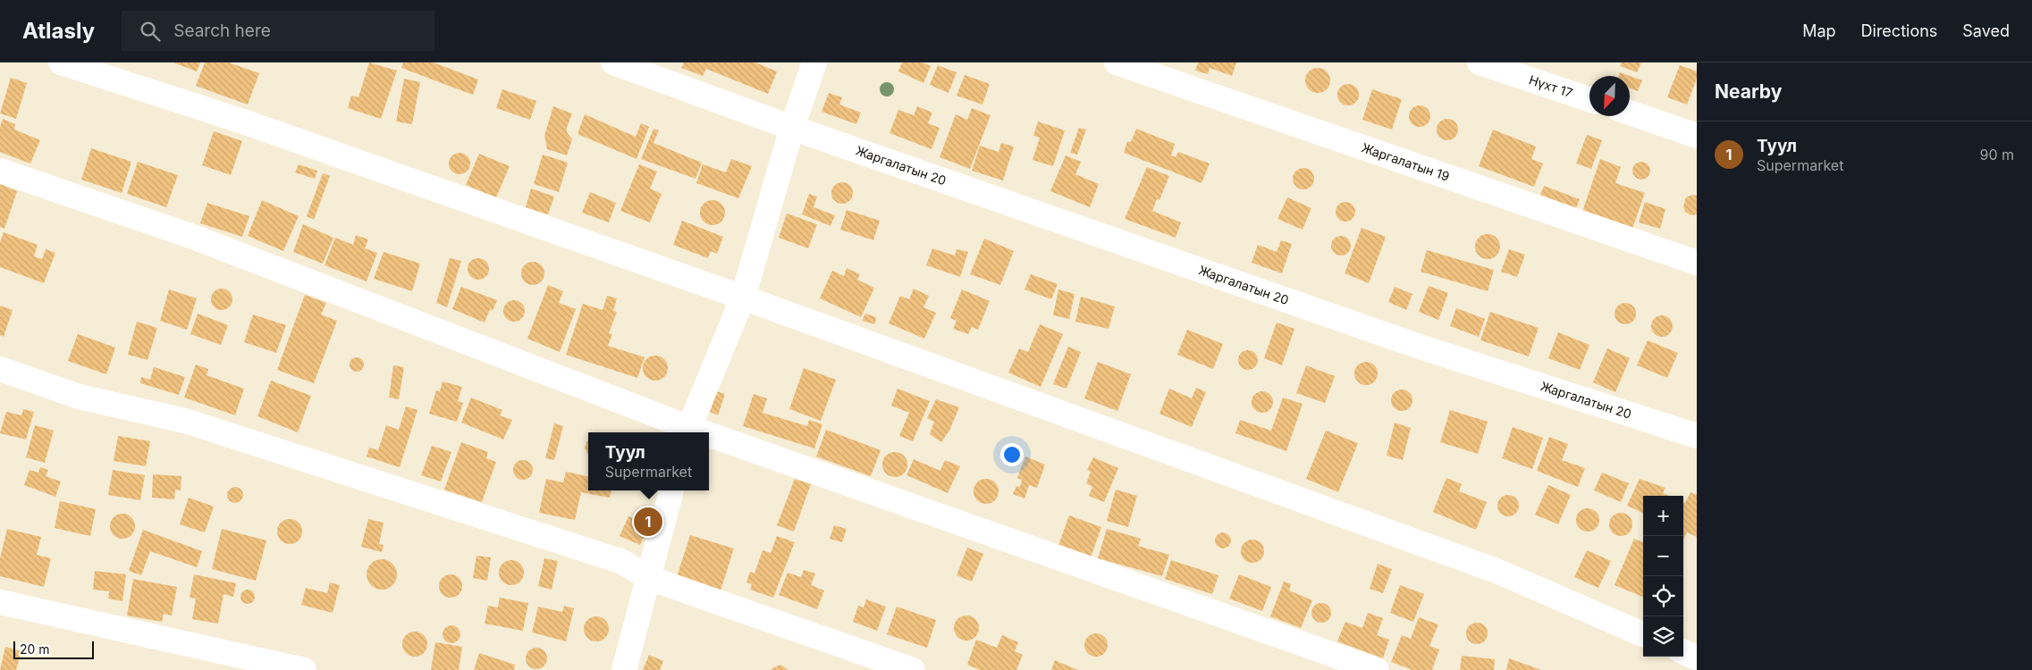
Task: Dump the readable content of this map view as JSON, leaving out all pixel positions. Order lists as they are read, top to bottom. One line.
{"streets":{"street":["Нүхт 17","Жаргалатын 19","Жаргалатын 20"]},"scale_bar":"20 m","north":"bottom left","page":{"header":"Atlasly","search":"Search here","nav":["Map","Directions","Saved"],"heading":"Nearby","list":[{"mark":"1","name":"Туул","note":"Supermarket","value":"90 m"}],"popup":["Туул","Supermarket"],"map_buttons":["+","−"],"pins":"1","scale":"20 m"}}
